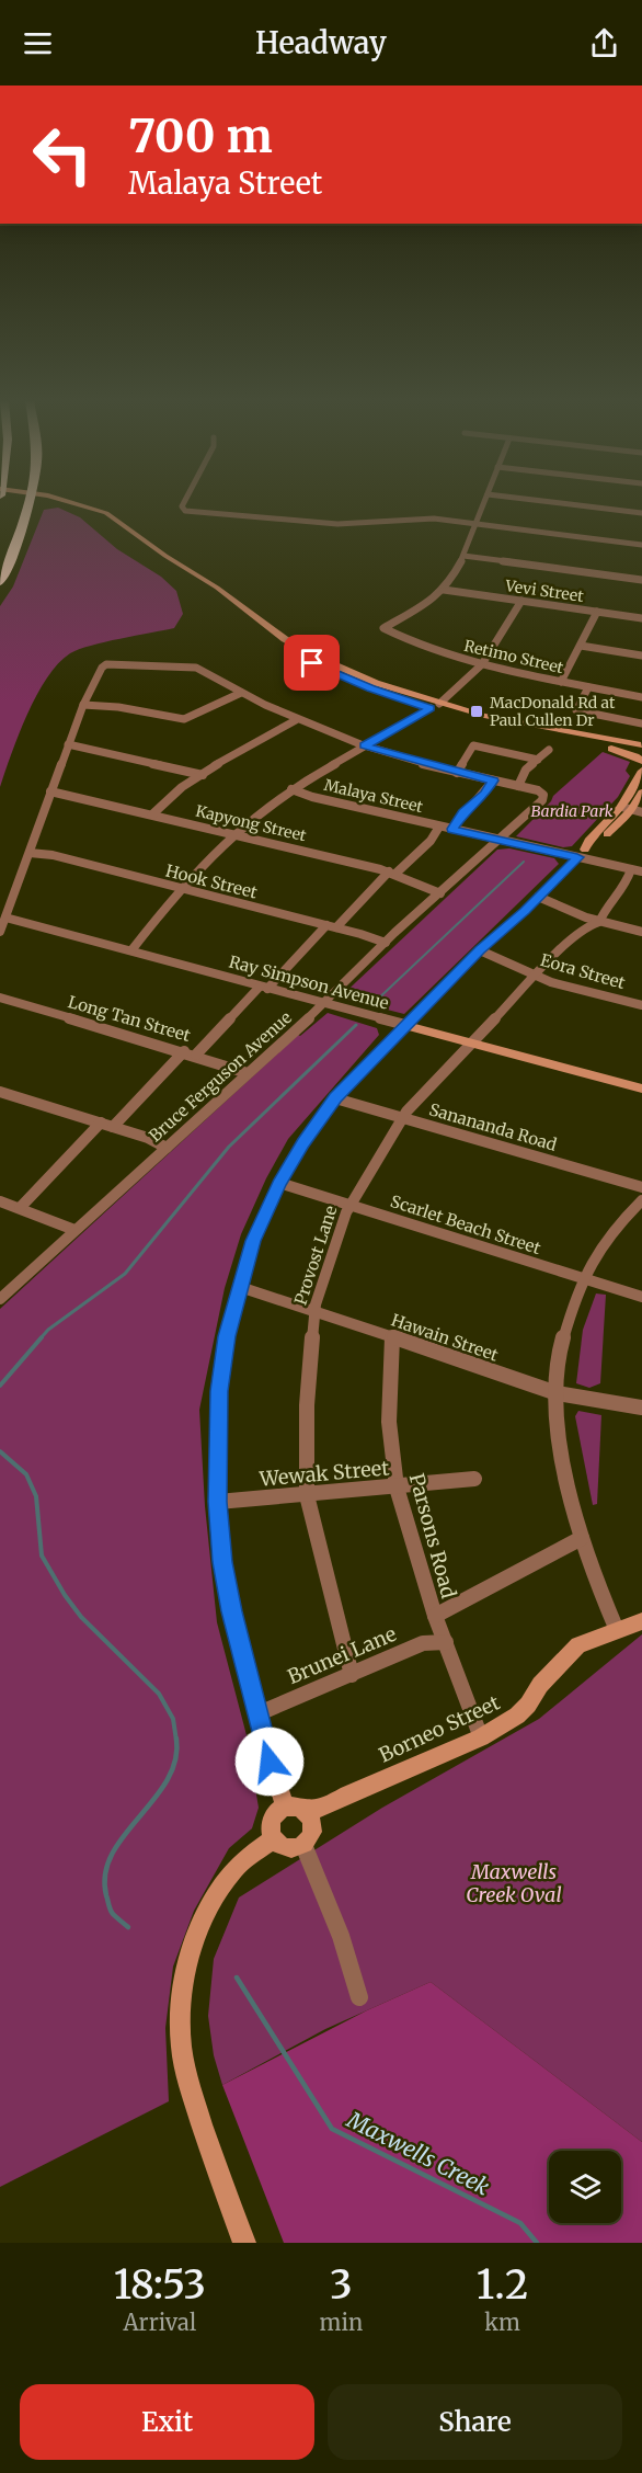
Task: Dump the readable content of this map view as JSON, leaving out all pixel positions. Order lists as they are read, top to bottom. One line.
{"streets":{"street":["Vevi Street","Retimo Street","Malaya Street","Kapyong Street","Hook Street","Eora Street","Ray Simpson Avenue","Long Tan Street","Bruce Ferguson Avenue","Sanananda Road","Scarlet Beach Street","Provost Lane","Hawain Street","Wewak Street","Parsons Road","Brunei Lane","Borneo Street"]},"crossings":[["Vevi Street","Retimo Street"],["Malaya Street","Bruce Ferguson Avenue"],["Malaya Street","Provost Lane"],["Kapyong Street","Bruce Ferguson Avenue"],["Hook Street","Bruce Ferguson Avenue"],["Eora Street","Provost Lane"],["Ray Simpson Avenue","Bruce Ferguson Avenue"],["Ray Simpson Avenue","Provost Lane"],["Long Tan Street","Bruce Ferguson Avenue"],["Sanananda Road","Provost Lane"],["Scarlet Beach Street","Provost Lane"],["Provost Lane","Hawain Street"],["Provost Lane","Wewak Street"],["Provost Lane","Brunei Lane"],["Hawain Street","Parsons Road"],["Wewak Street","Parsons Road"],["Parsons Road","Brunei Lane"],["Parsons Road","Borneo Street"]],"water":["Maxwells Creek"],"parks":["Bardia Park","Maxwells Creek Oval"],"places":{"transit":["MacDonald Rd at Paul Cullen Dr"]},"page":{"header":"Headway","turn":["700 m","Malaya Street"],"eta":["18:53","Arrival","3","min","1.2","km"],"buttons":["Exit","Share"]}}
